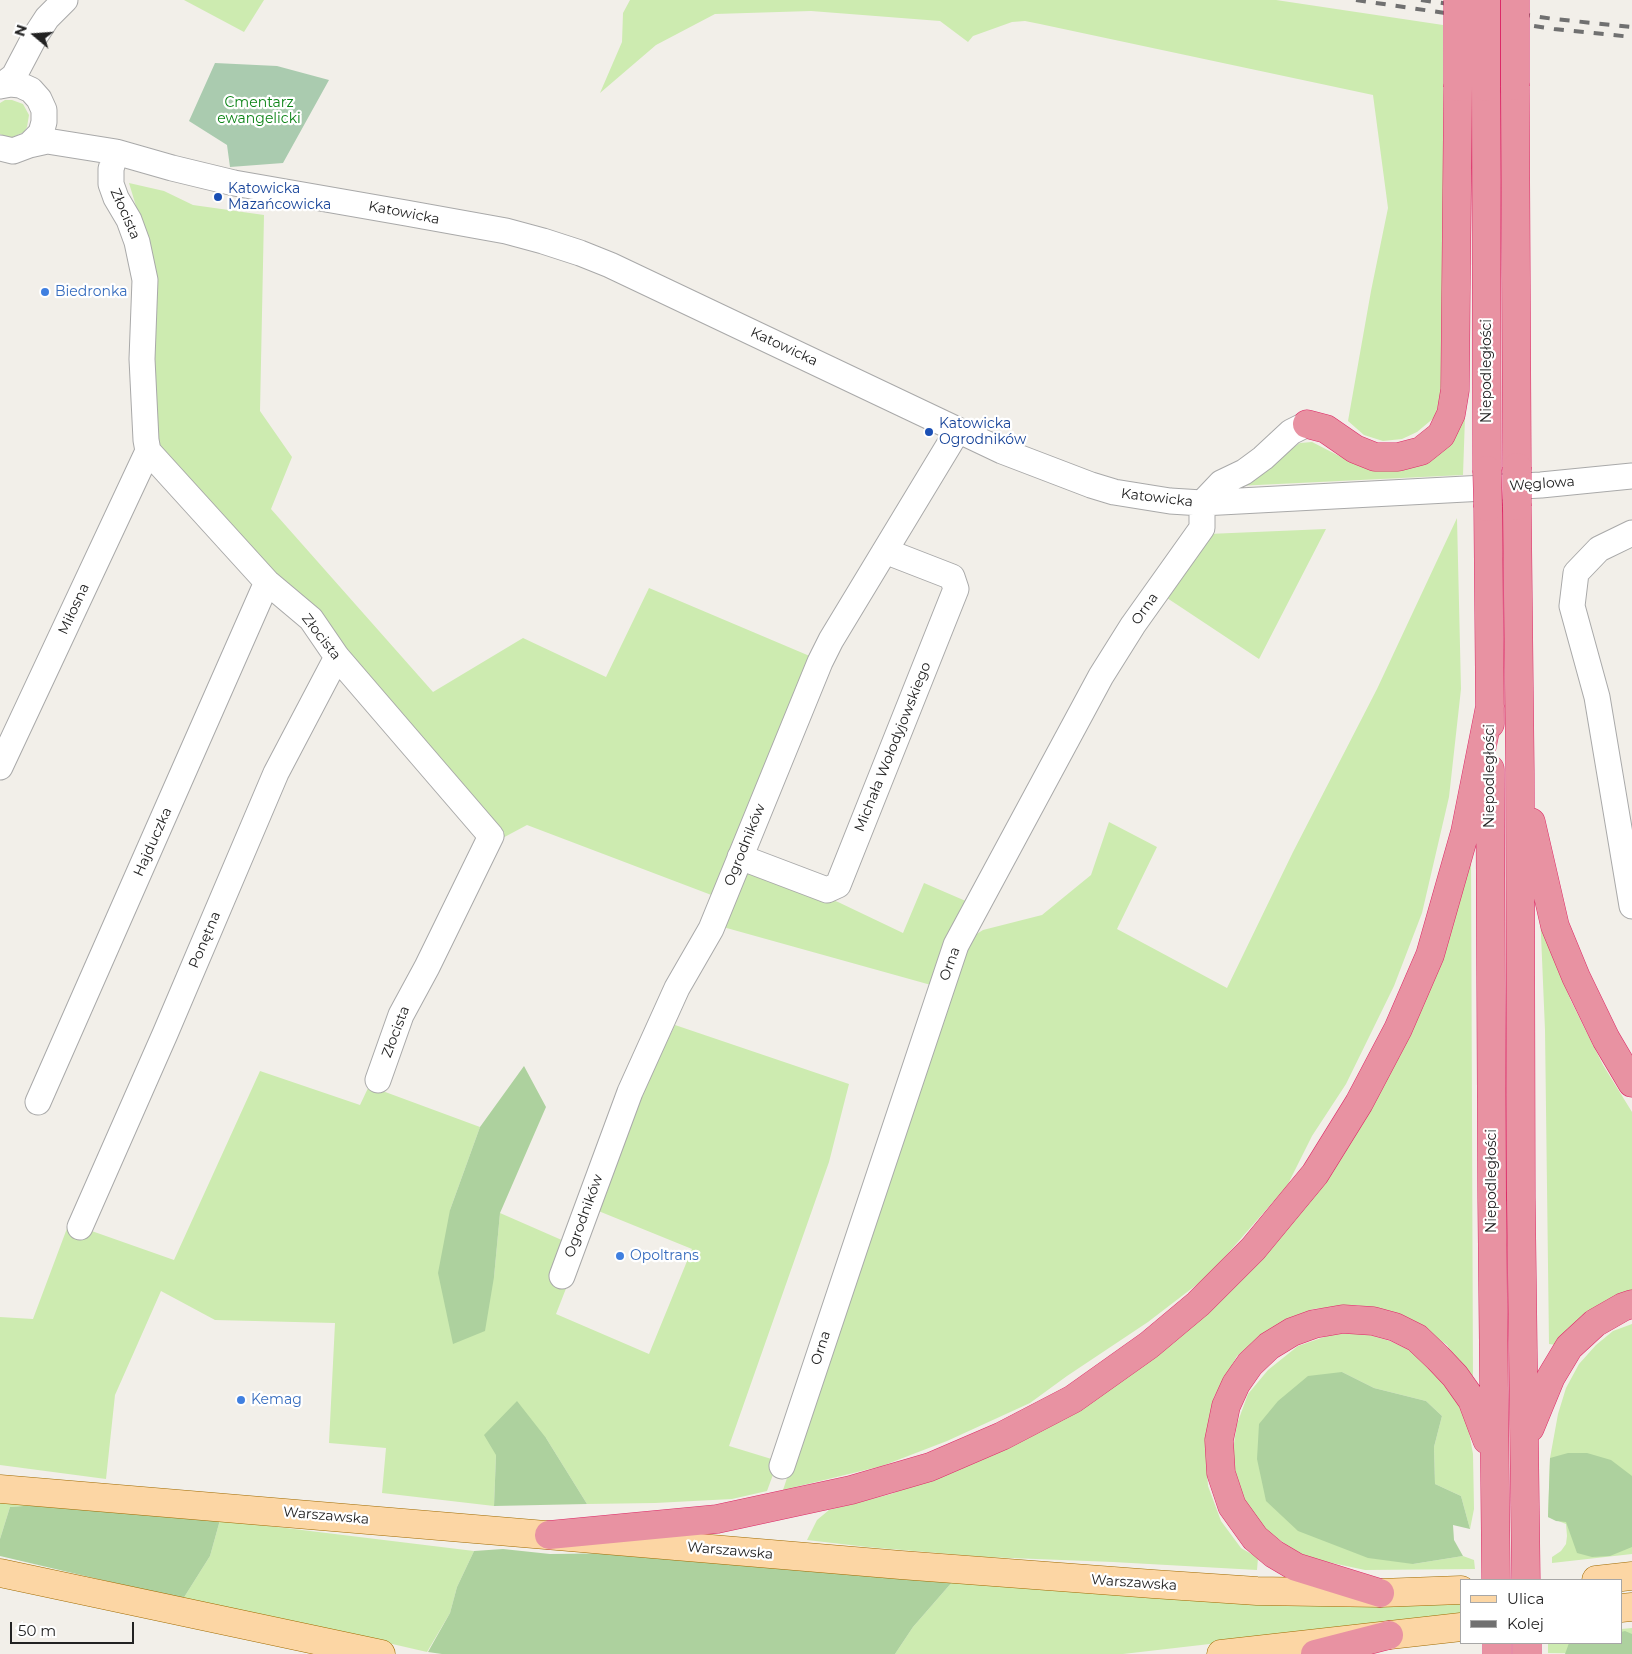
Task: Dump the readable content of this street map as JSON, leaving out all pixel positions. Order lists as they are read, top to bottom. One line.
{"streets":{"highway":["Niepodległości"],"main road":["Warszawska"],"street":["Katowicka","Złocista","Węglowa","Miłosna","Orna","Michała Wołodyjowskiego","Hajduczka","Ogrodników","Ponętna"]},"crossings":[["Katowicka","Złocista"],["Katowicka","Węglowa"],["Katowicka","Orna"],["Katowicka","Ogrodników"],["Złocista","Miłosna"],["Złocista","Hajduczka"],["Złocista","Ponętna"],["Michała Wołodyjowskiego","Ogrodników"]],"parks":["Cmentarz ewangelicki"],"places":["Katowicka Mazańcowicka","Biedronka","Katowicka Ogrodników","Opoltrans","Kemag"],"legend":["Ulica","Kolej"],"scale_bar":"50 m","north":"left"}
